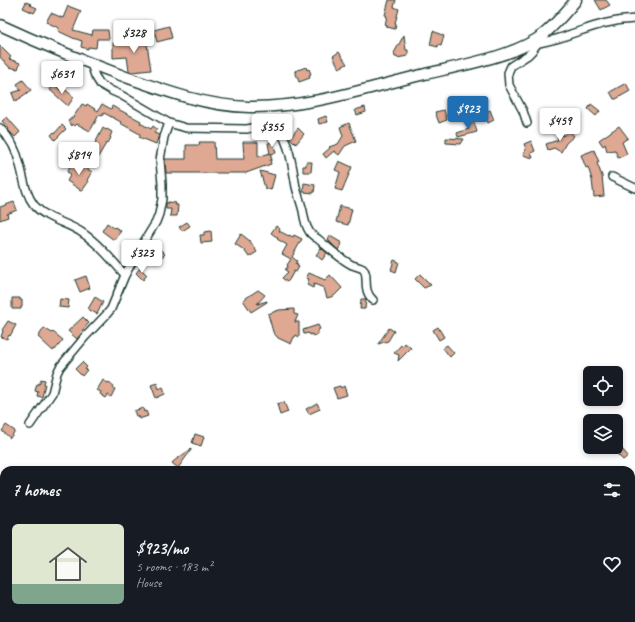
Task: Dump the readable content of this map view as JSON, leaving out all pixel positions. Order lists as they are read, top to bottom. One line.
{"page":{"price":["$328","$631","$923","$459","$355","$814","$323"],"heading":"7 homes","list":[{"name":"$923/mo","note":"5 rooms · 183 m² · House"}]}}
